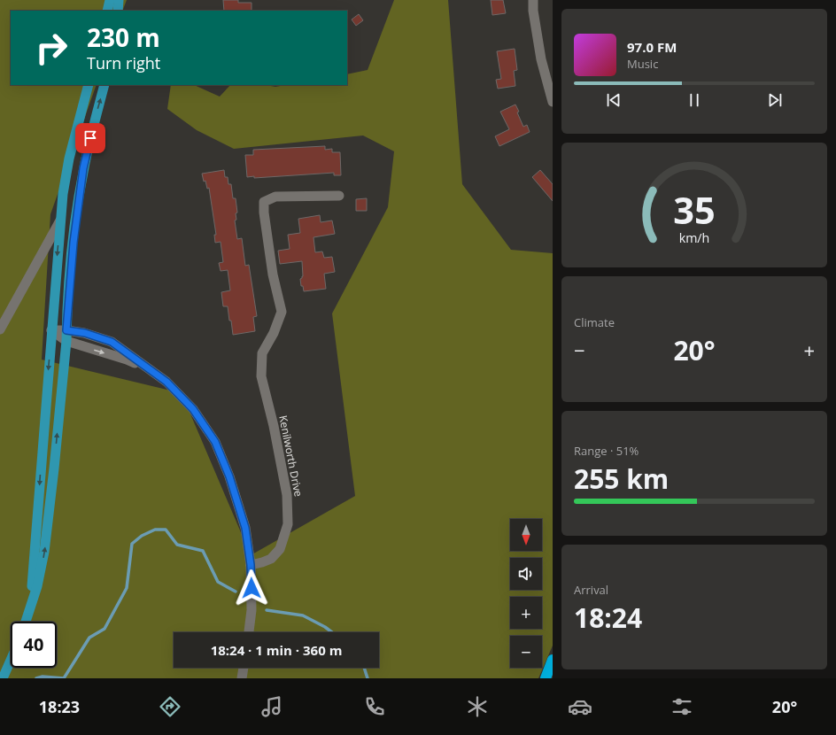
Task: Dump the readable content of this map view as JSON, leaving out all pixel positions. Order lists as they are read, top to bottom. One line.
{"streets":{"street":["Kenilworth Drive"]},"north":"bottom","page":{"turn":["230 m","Turn right"],"song":["97.0 FM","Music"],"tile":["Climate",["Range · 51%","255 km"],["Arrival","18:24"]],"heat":["−","20°","+"],"map_buttons":["+","−"],"limit":"40","trip":"18:24 · 1 min · 360 m","tabs":["18:23","20°"],"gauge":["35","km/h"]}}
